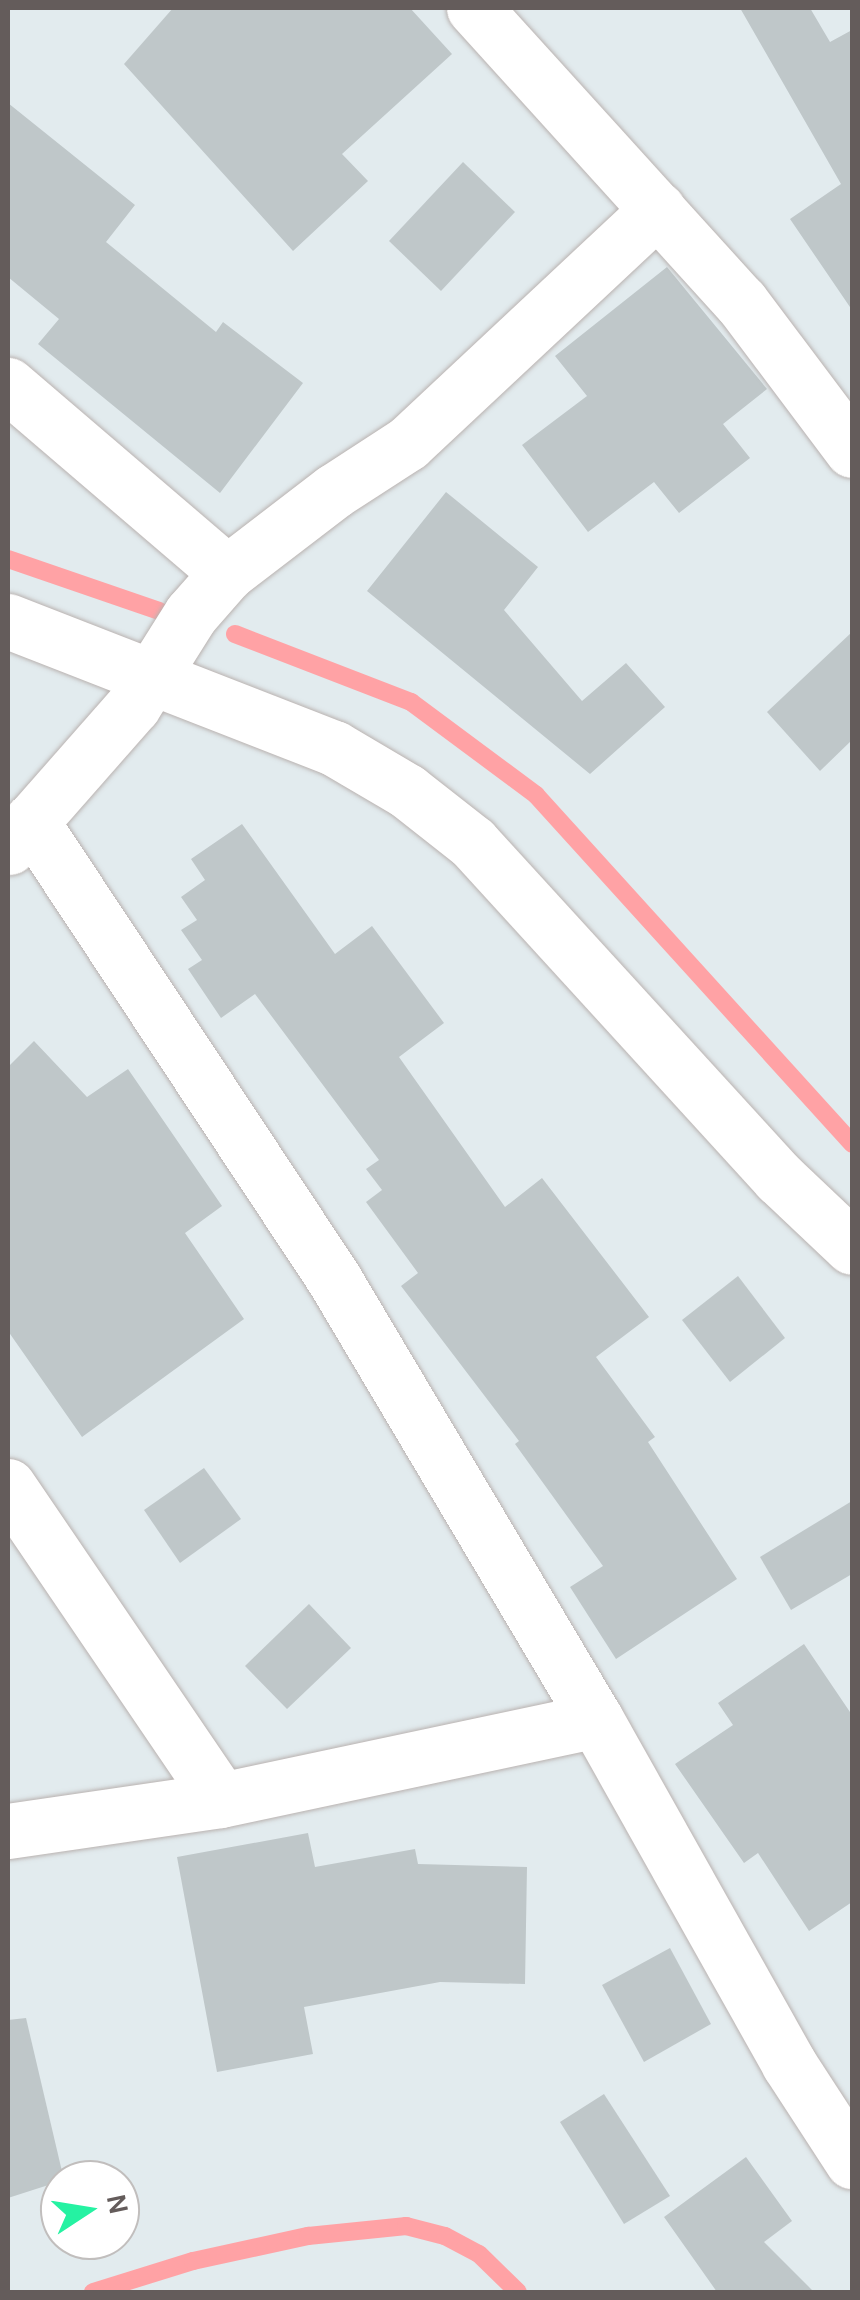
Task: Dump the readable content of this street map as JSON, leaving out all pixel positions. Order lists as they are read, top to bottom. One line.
{"north":"right"}
